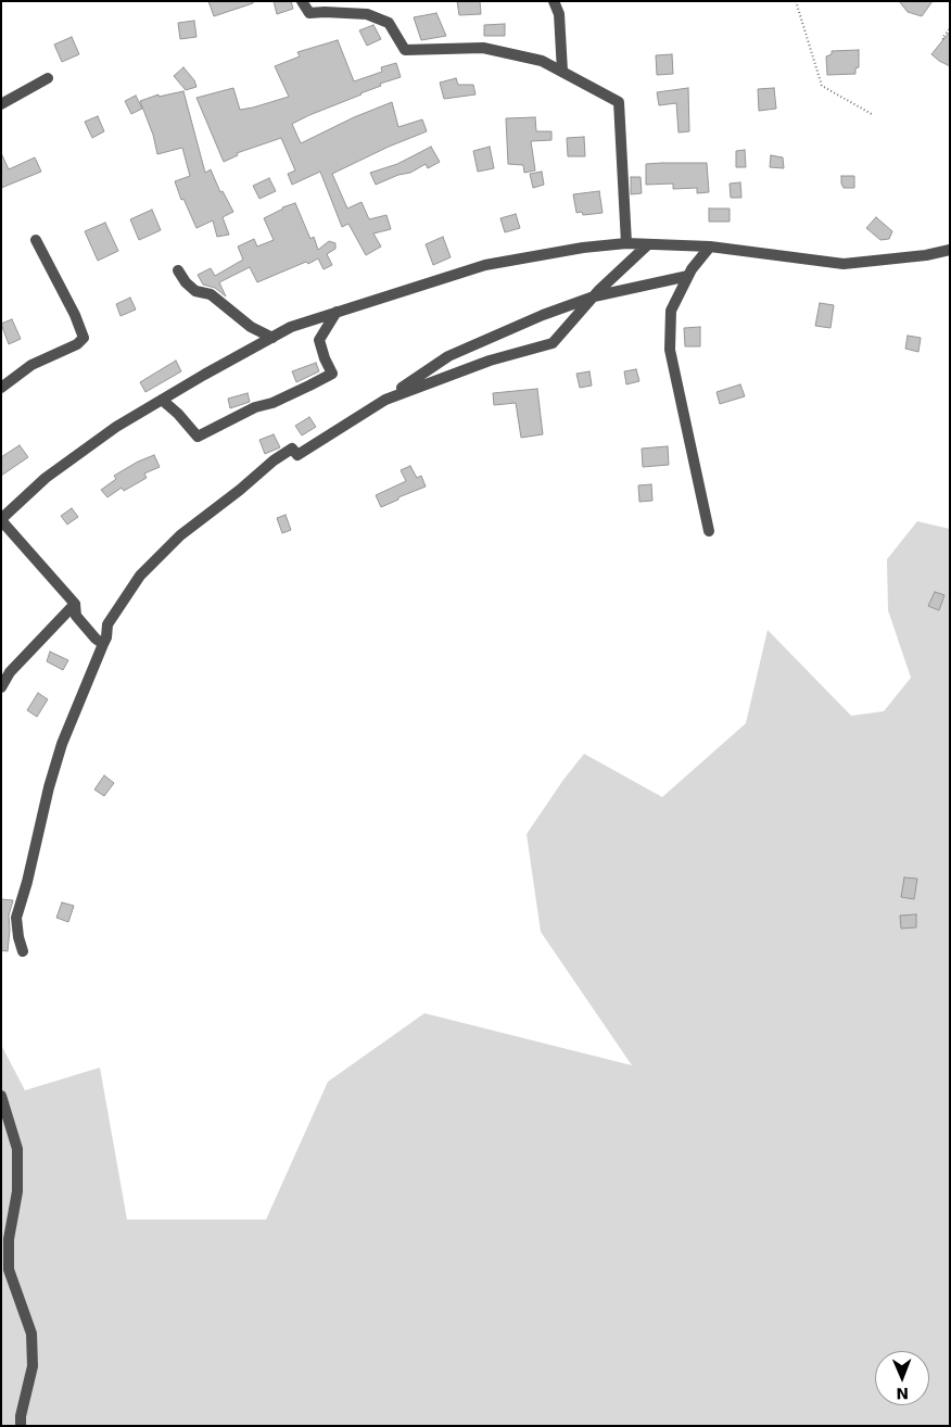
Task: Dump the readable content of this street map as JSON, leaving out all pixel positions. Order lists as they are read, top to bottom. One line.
{"north":"bottom"}
